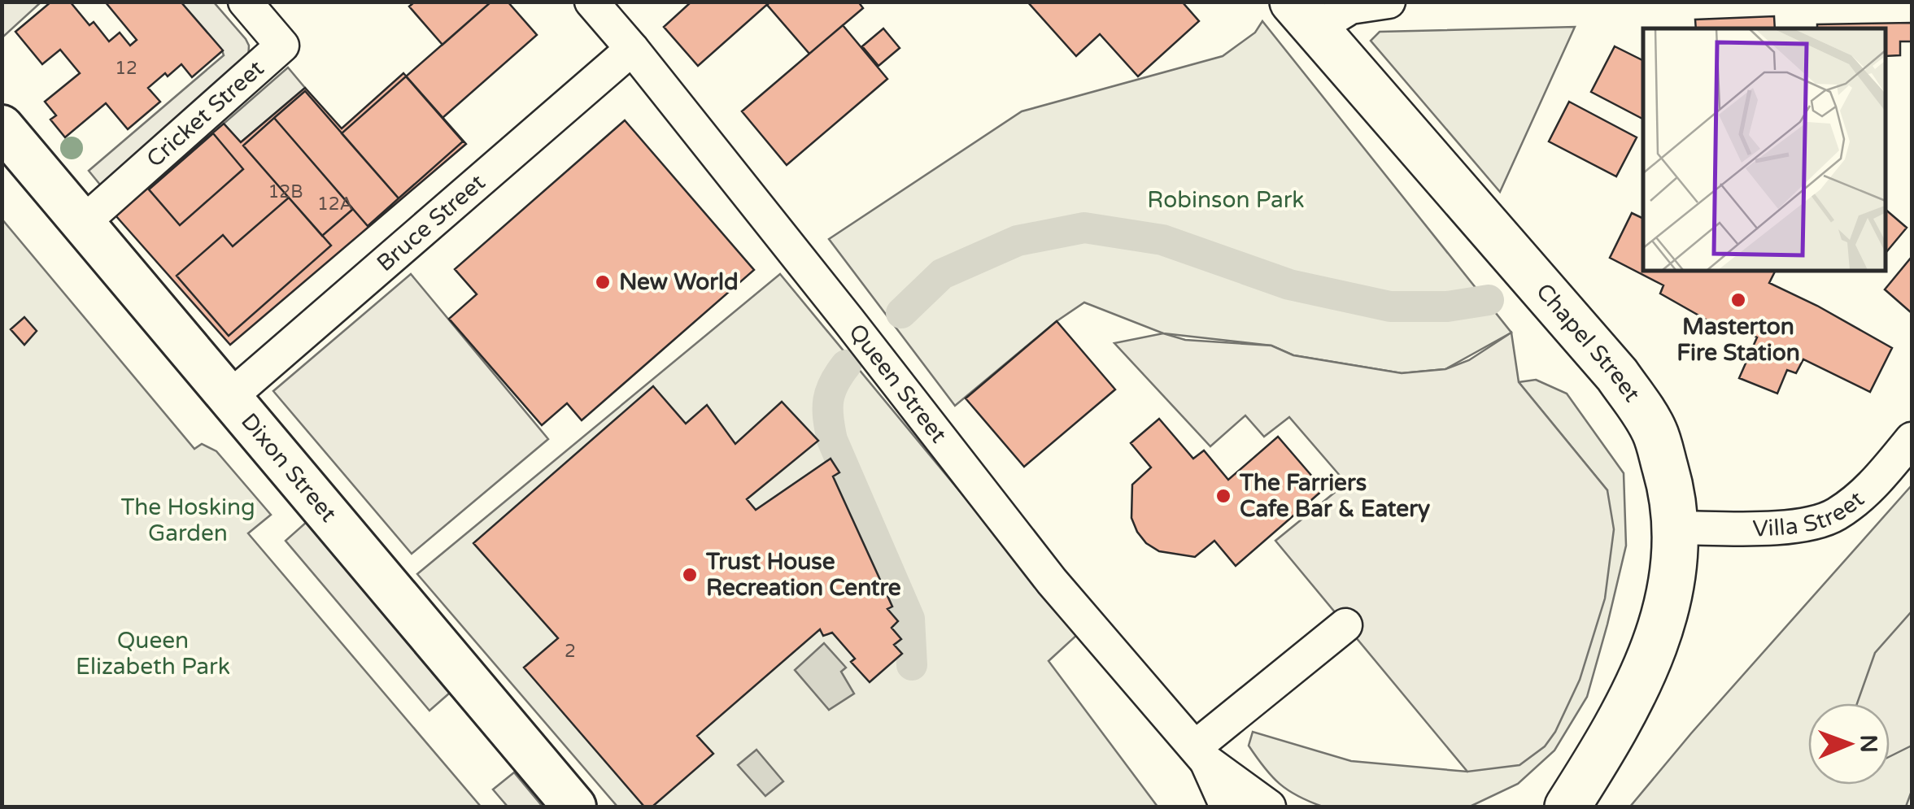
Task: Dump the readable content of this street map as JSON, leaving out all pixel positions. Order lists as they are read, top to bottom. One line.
{"streets":{"highway":["Chapel Street"],"main road":["Dixon Street"],"street":["Cricket Street","Bruce Street","Queen Street","Villa Street"]},"crossings":[["Cricket Street","Dixon Street"],["Bruce Street","Queen Street"],["Bruce Street","Dixon Street"],["Chapel Street","Villa Street"]],"parks":["Robinson Park","The Hosking Garden","Queen Elizabeth Park"],"places":["New World","Masterton Fire Station","The Farriers Cafe Bar & Eatery","Trust House Recreation Centre"],"house_numbers":["12","12B","12A","2"],"north":"right"}
